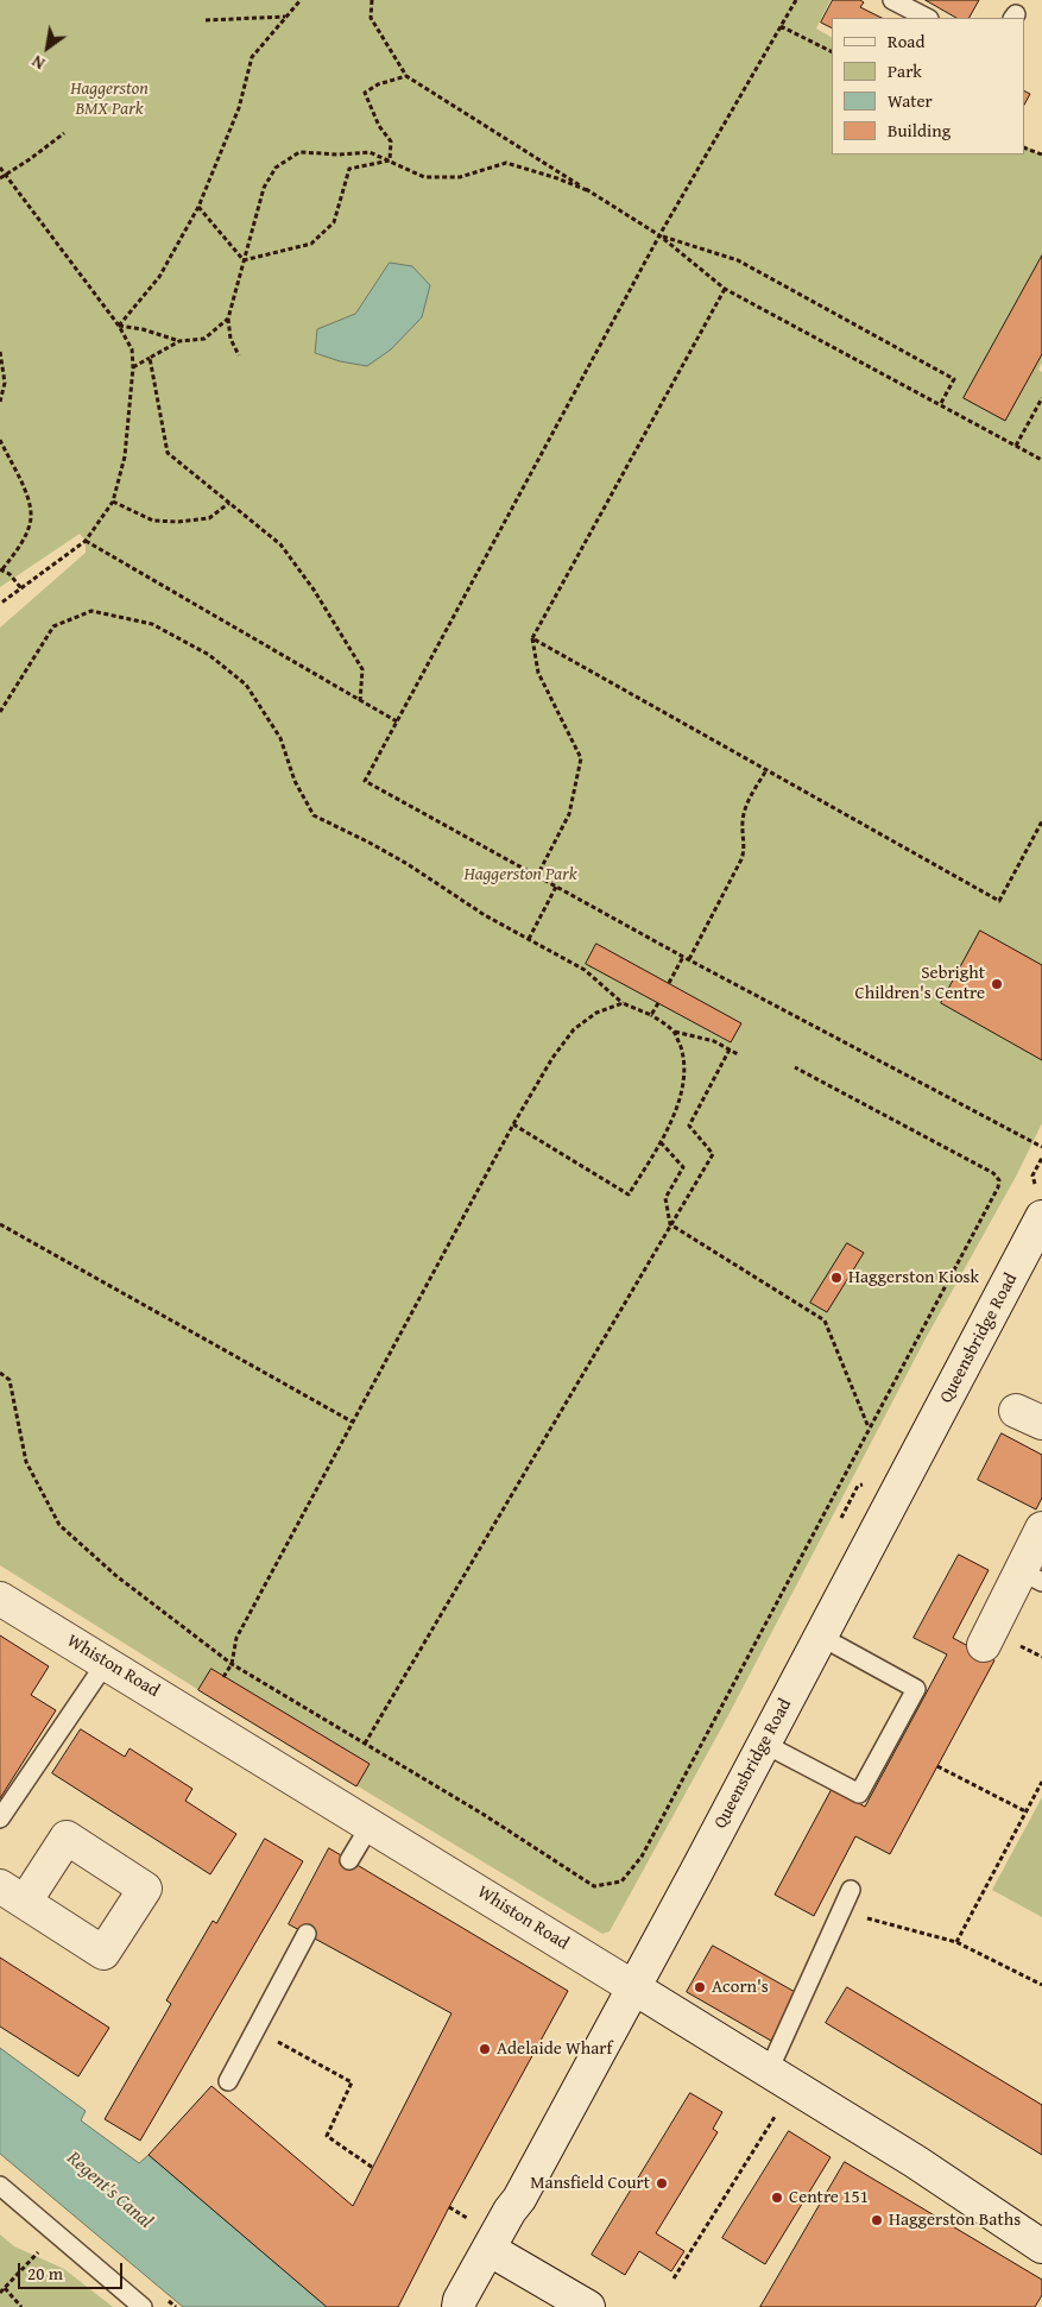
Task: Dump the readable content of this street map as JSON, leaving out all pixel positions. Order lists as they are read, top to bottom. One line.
{"streets":{"street":["Queensbridge Road","Whiston Road"]},"crossings":[["Queensbridge Road","Whiston Road"]],"water":["Regent's Canal"],"parks":["Haggerston BMX Park","Haggerston Park"],"places":["Sebright Children's Centre","Haggerston Kiosk","Acorn's","Adelaide Wharf","Mansfield Court","Centre 151","Haggerston Baths"],"legend":["Road","Park","Water","Building"],"scale_bar":"20 m","north":"bottom left"}
